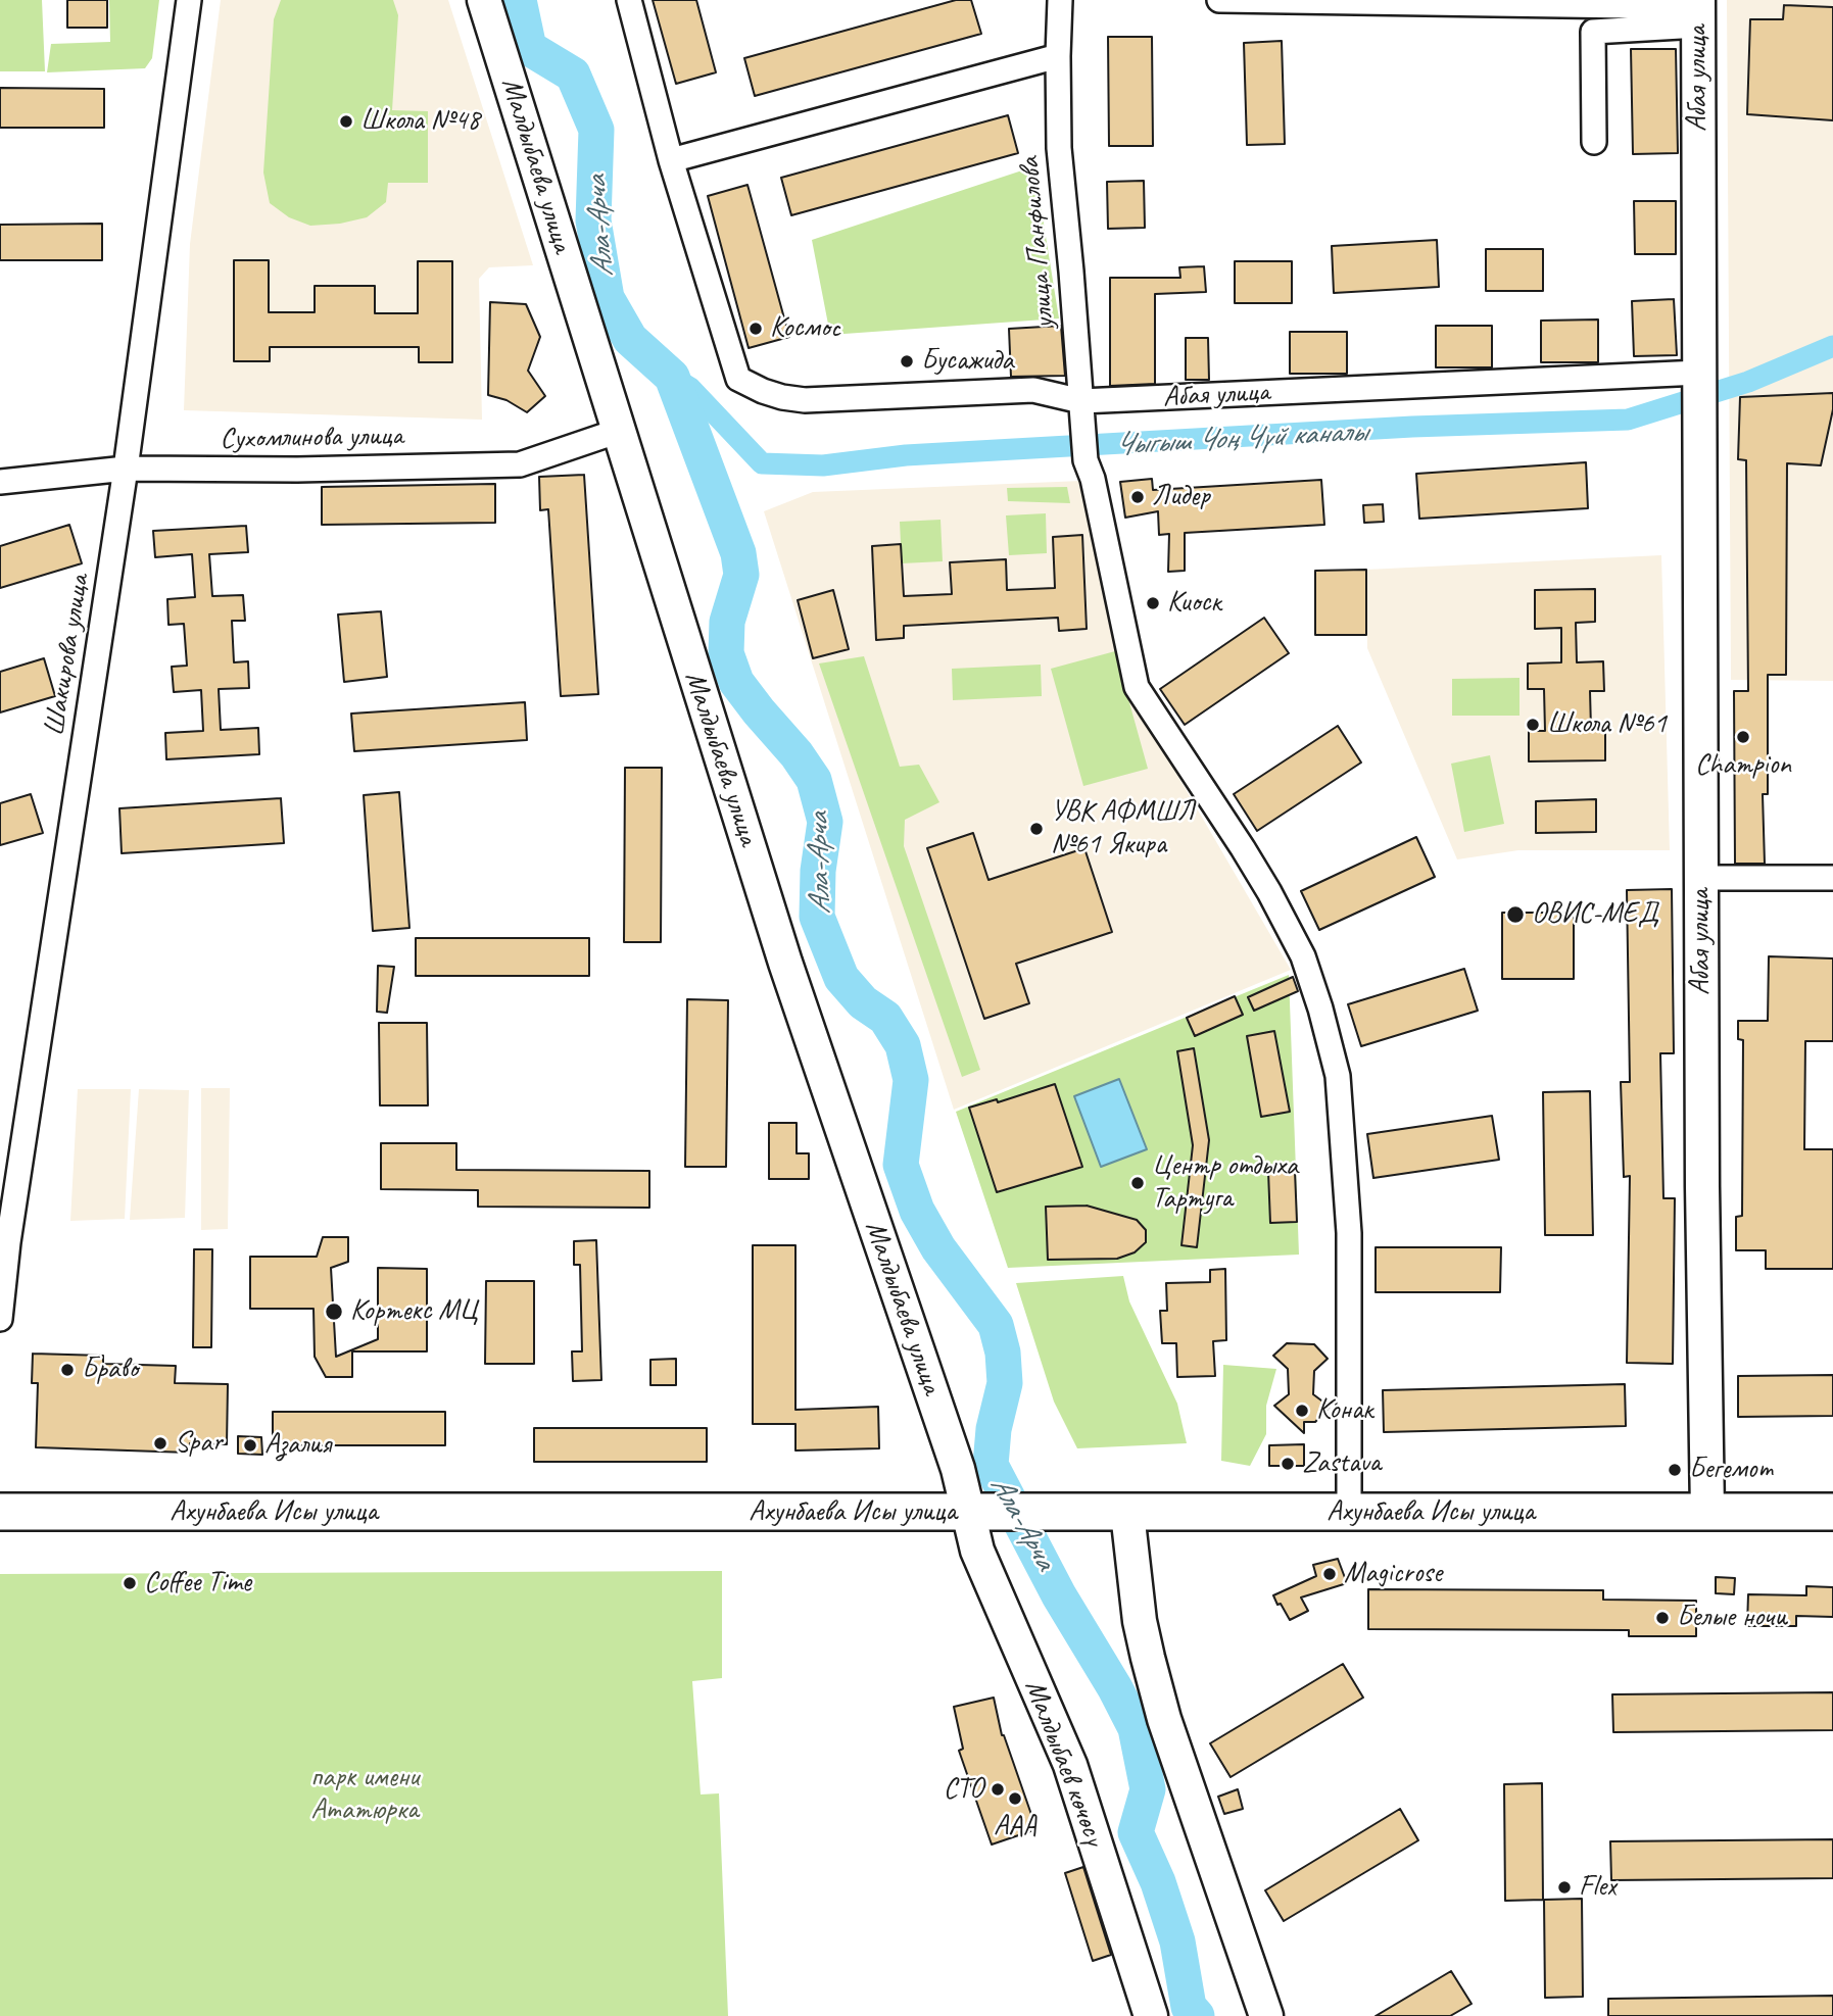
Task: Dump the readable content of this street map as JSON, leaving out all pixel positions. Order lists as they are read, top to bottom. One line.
{"streets":{"main road":["Ахунбаева Исы улица"],"street":["Абая улица","Малдыбаева улица","улица Панфилова","Сухомлинова улица","Шакирова улица","Малдыбаев көчөсү"]},"crossings":[["Абая улица","улица Панфилова"],["Абая улица","Ахунбаева Исы улица"],["Малдыбаева улица","Сухомлинова улица"],["Малдыбаева улица","Ахунбаева Исы улица"],["Малдыбаева улица","Малдыбаев көчөсү"],["улица Панфилова","Ахунбаева Исы улица"],["Сухомлинова улица","Шакирова улица"],["Ахунбаева Исы улица","Малдыбаев көчөсү"]],"water":["Ала-Арча","Чыгыш Чоң Чүй каналы"],"parks":["парк имени Ататюрка"],"places":["Школа №48","Космос","Бусажида","Лидер","Киоск","Школа №61","Champion","УВК АФМШЛ №61 Якира","ОВИС-МЕД","Центр отдыха Тартуга","Кортекс МЦ","Браво","Конак","Spar","Азалия","Zastava","Бегемот","Magicrose","Coffee Time","Белые ночи","CTO","ААА","Flex"]}
